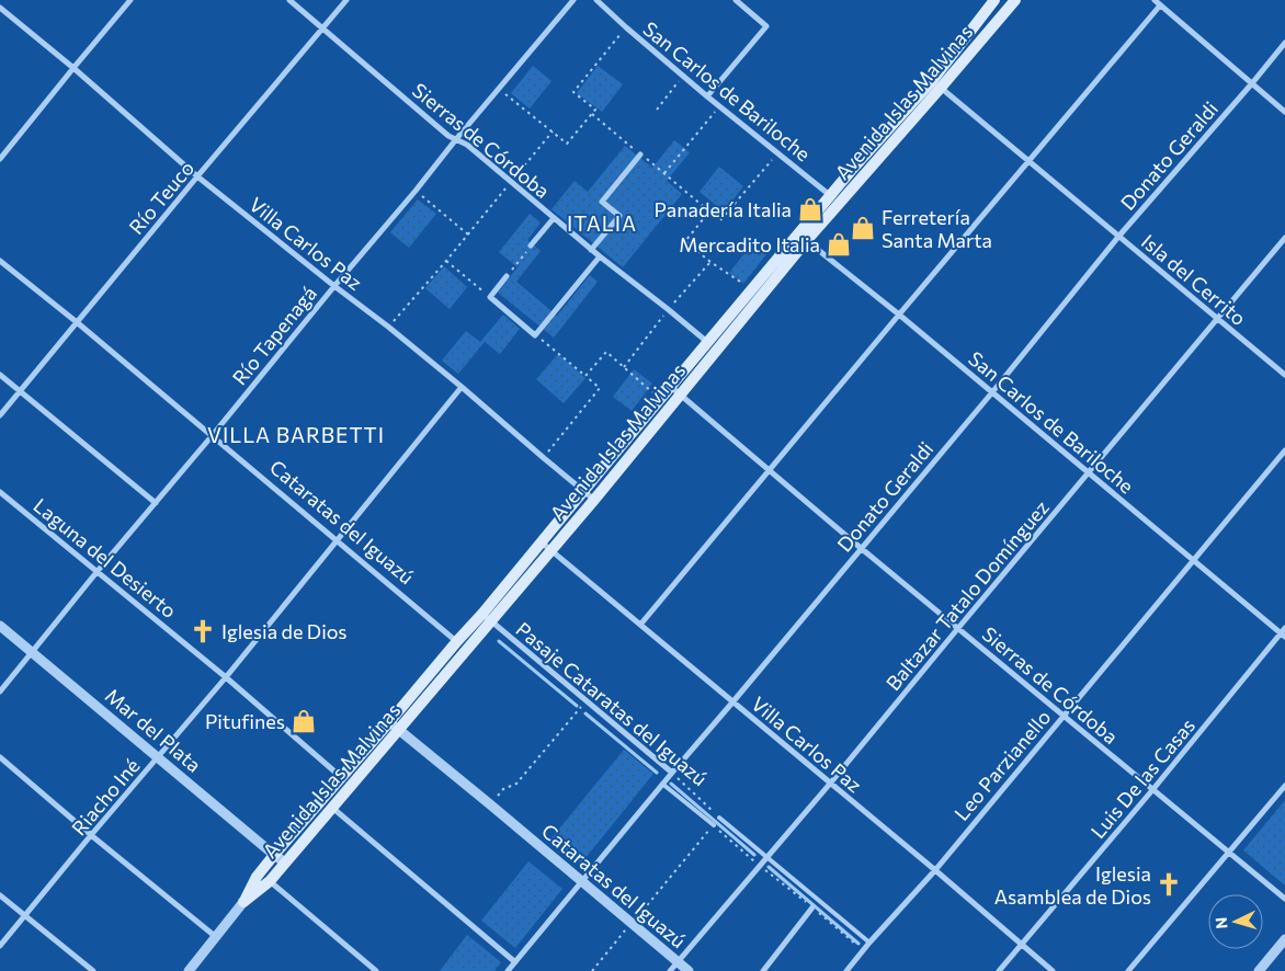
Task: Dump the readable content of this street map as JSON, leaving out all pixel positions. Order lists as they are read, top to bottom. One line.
{"streets":{"main road":["Avenida Islas Malvinas"],"street":["San Carlos de Bariloche","Sierras de Córdoba","Donato Geraldi","Río Teuco","Villa Carlos Paz","Isla del Cerrito","Río Tapenagá","Cataratas del Iguazú","Laguna del Desierto","Baltazar Tatalo Domínguez","Pasaje Cataratas del Iguazú","Mar del Plata","Leo Parzianello","Luis De las Casas","Riacho Iné"]},"crossings":[["San Carlos de Bariloche","Avenida Islas Malvinas"],["San Carlos de Bariloche","Donato Geraldi"],["San Carlos de Bariloche","Baltazar Tatalo Domínguez"],["San Carlos de Bariloche","Leo Parzianello"],["San Carlos de Bariloche","Luis De las Casas"],["Avenida Islas Malvinas","Sierras de Córdoba"],["Avenida Islas Malvinas","Villa Carlos Paz"],["Avenida Islas Malvinas","Isla del Cerrito"],["Avenida Islas Malvinas","Cataratas del Iguazú"],["Avenida Islas Malvinas","Laguna del Desierto"],["Avenida Islas Malvinas","Pasaje Cataratas del Iguazú"],["Avenida Islas Malvinas","Mar del Plata"],["Sierras de Córdoba","Donato Geraldi"],["Sierras de Córdoba","Río Teuco"],["Sierras de Córdoba","Río Tapenagá"],["Sierras de Córdoba","Baltazar Tatalo Domínguez"],["Sierras de Córdoba","Leo Parzianello"],["Sierras de Córdoba","Luis De las Casas"],["Donato Geraldi","Villa Carlos Paz"],["Donato Geraldi","Isla del Cerrito"],["Donato Geraldi","Cataratas del Iguazú"],["Donato Geraldi","Pasaje Cataratas del Iguazú"],["Río Teuco","Villa Carlos Paz"],["Río Teuco","Cataratas del Iguazú"],["Villa Carlos Paz","Río Tapenagá"],["Villa Carlos Paz","Baltazar Tatalo Domínguez"],["Villa Carlos Paz","Leo Parzianello"],["Villa Carlos Paz","Luis De las Casas"],["Villa Carlos Paz","Riacho Iné"],["Isla del Cerrito","Baltazar Tatalo Domínguez"],["Río Tapenagá","Cataratas del Iguazú"],["Río Tapenagá","Laguna del Desierto"],["Río Tapenagá","Mar del Plata"],["Cataratas del Iguazú","Baltazar Tatalo Domínguez"],["Cataratas del Iguazú","Riacho Iné"],["Laguna del Desierto","Riacho Iné"],["Mar del Plata","Riacho Iné"]],"districts":["ITALIA","VILLA BARBETTI"],"places":{"shop":["Panadería Italia","Ferretería Santa Marta","Mercadito Italia","Pitufines"],"church":["Iglesia de Dios","Iglesia Asamblea de Dios"]},"north":"left"}
